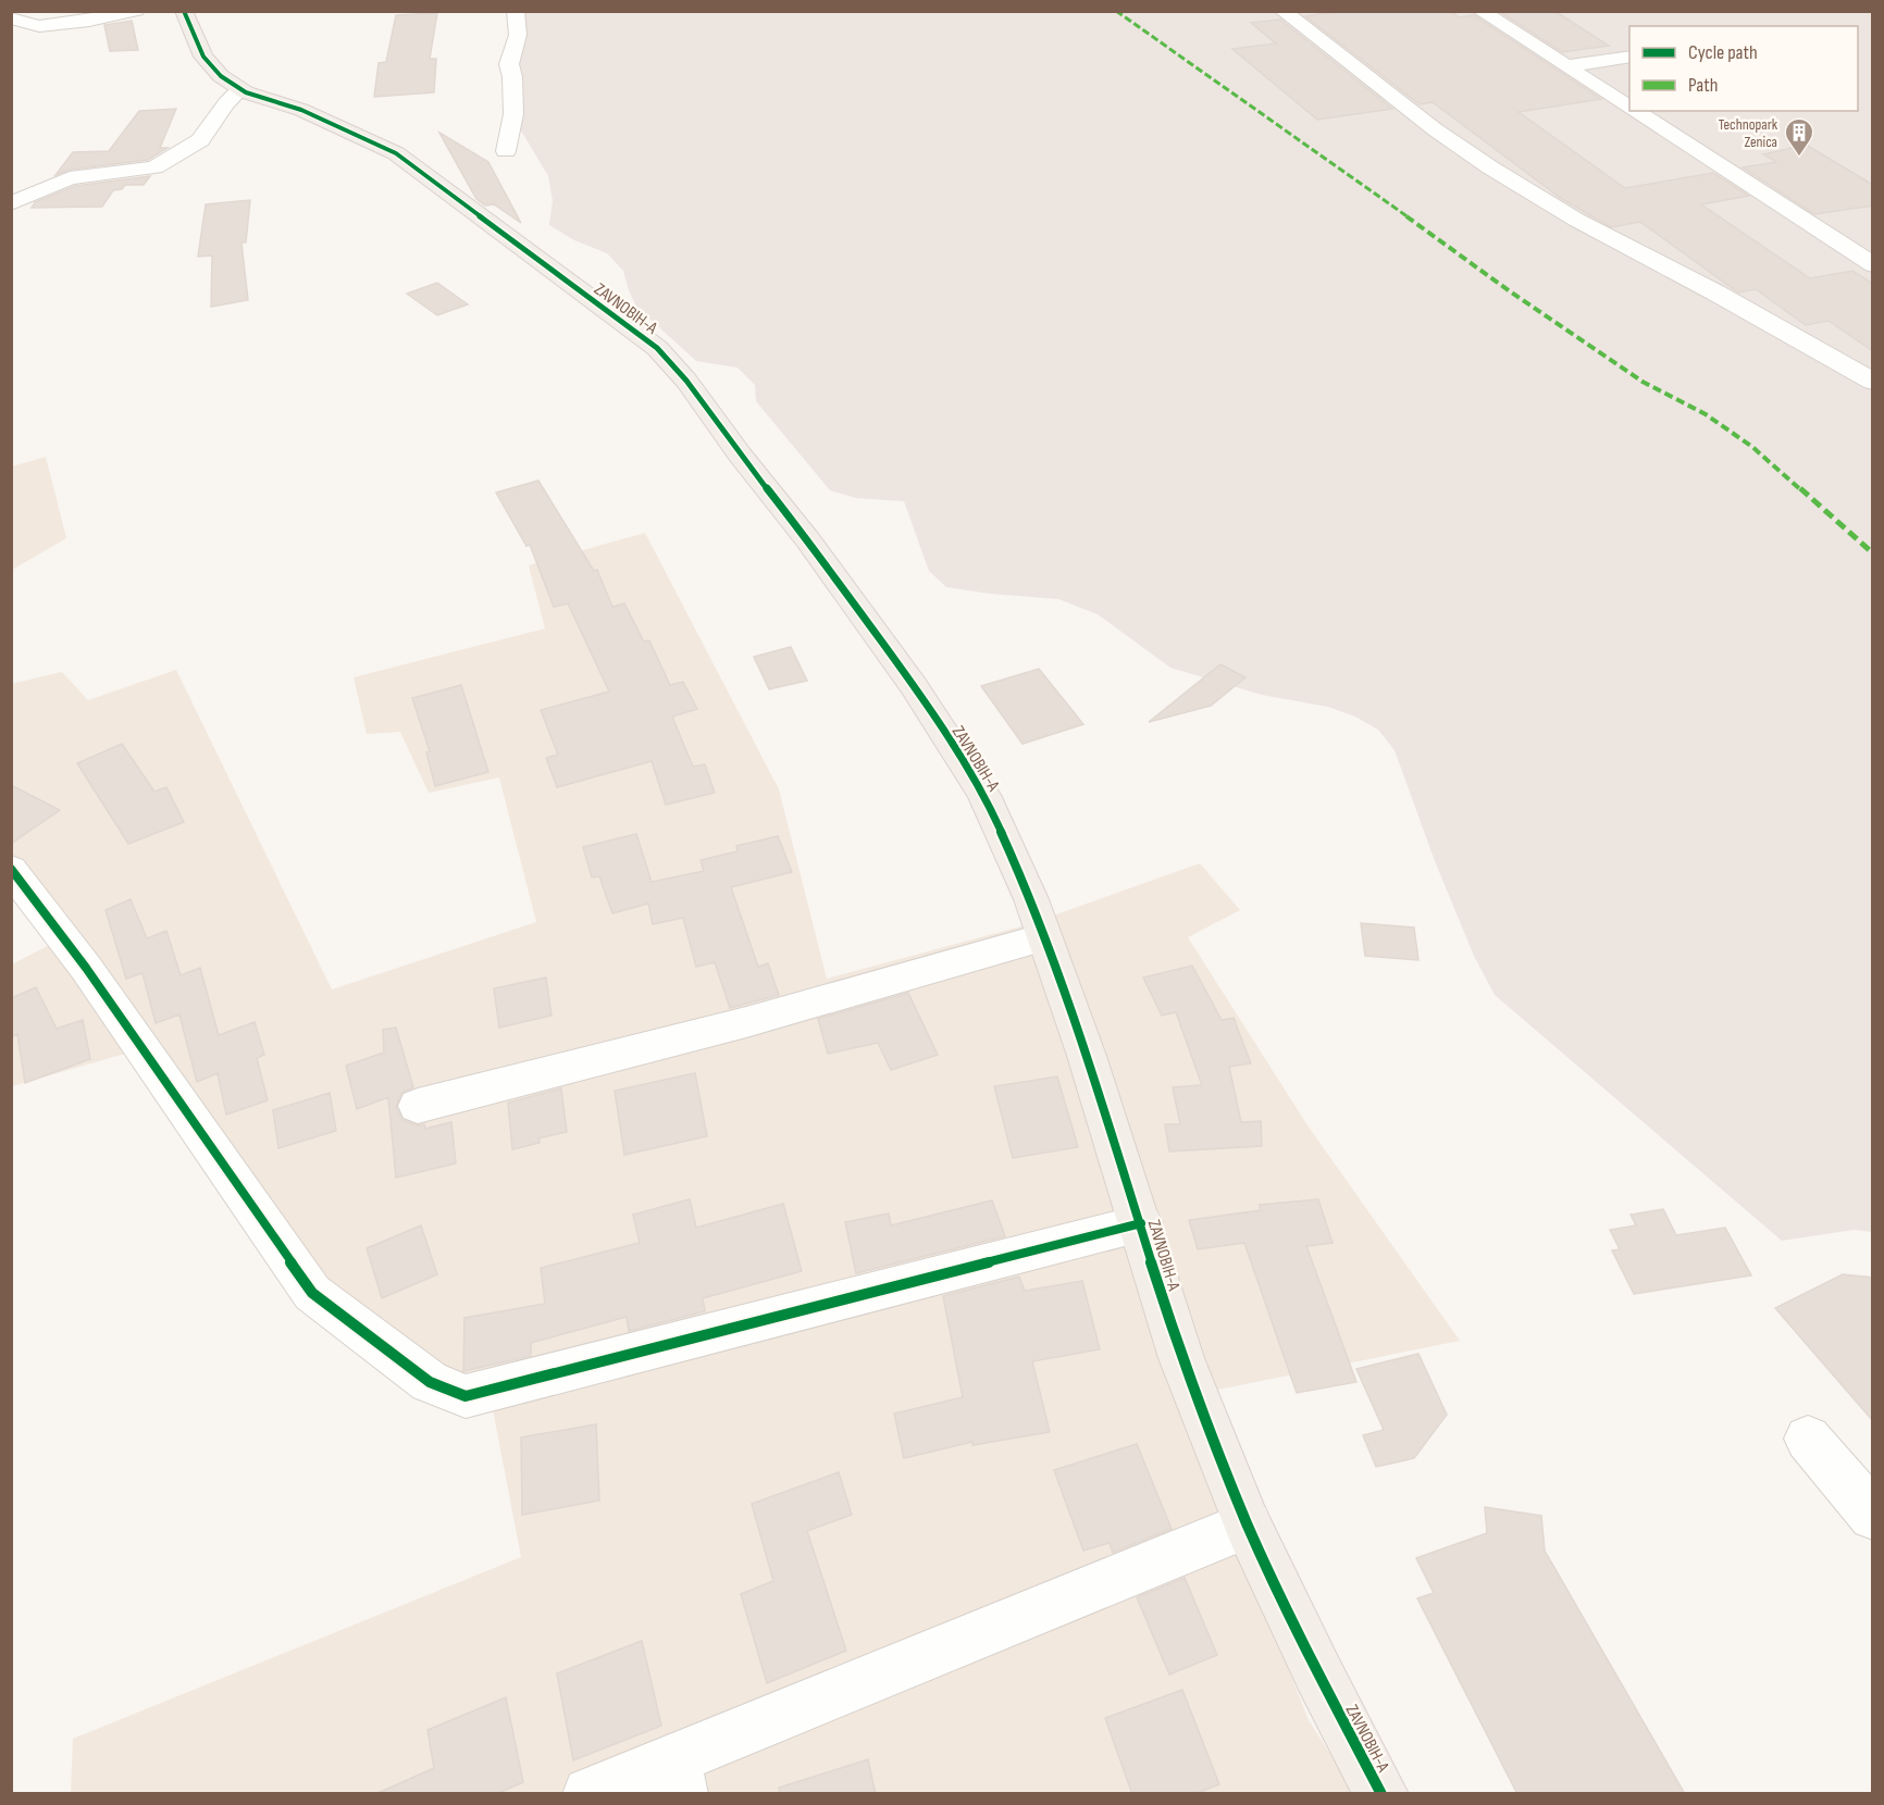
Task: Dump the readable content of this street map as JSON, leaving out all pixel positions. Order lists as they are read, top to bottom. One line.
{"streets":{"main road":["ZAVNOBIH-A"]},"places":{"building":["Technopark Zenica"]},"legend":["Cycle path","Path"]}
